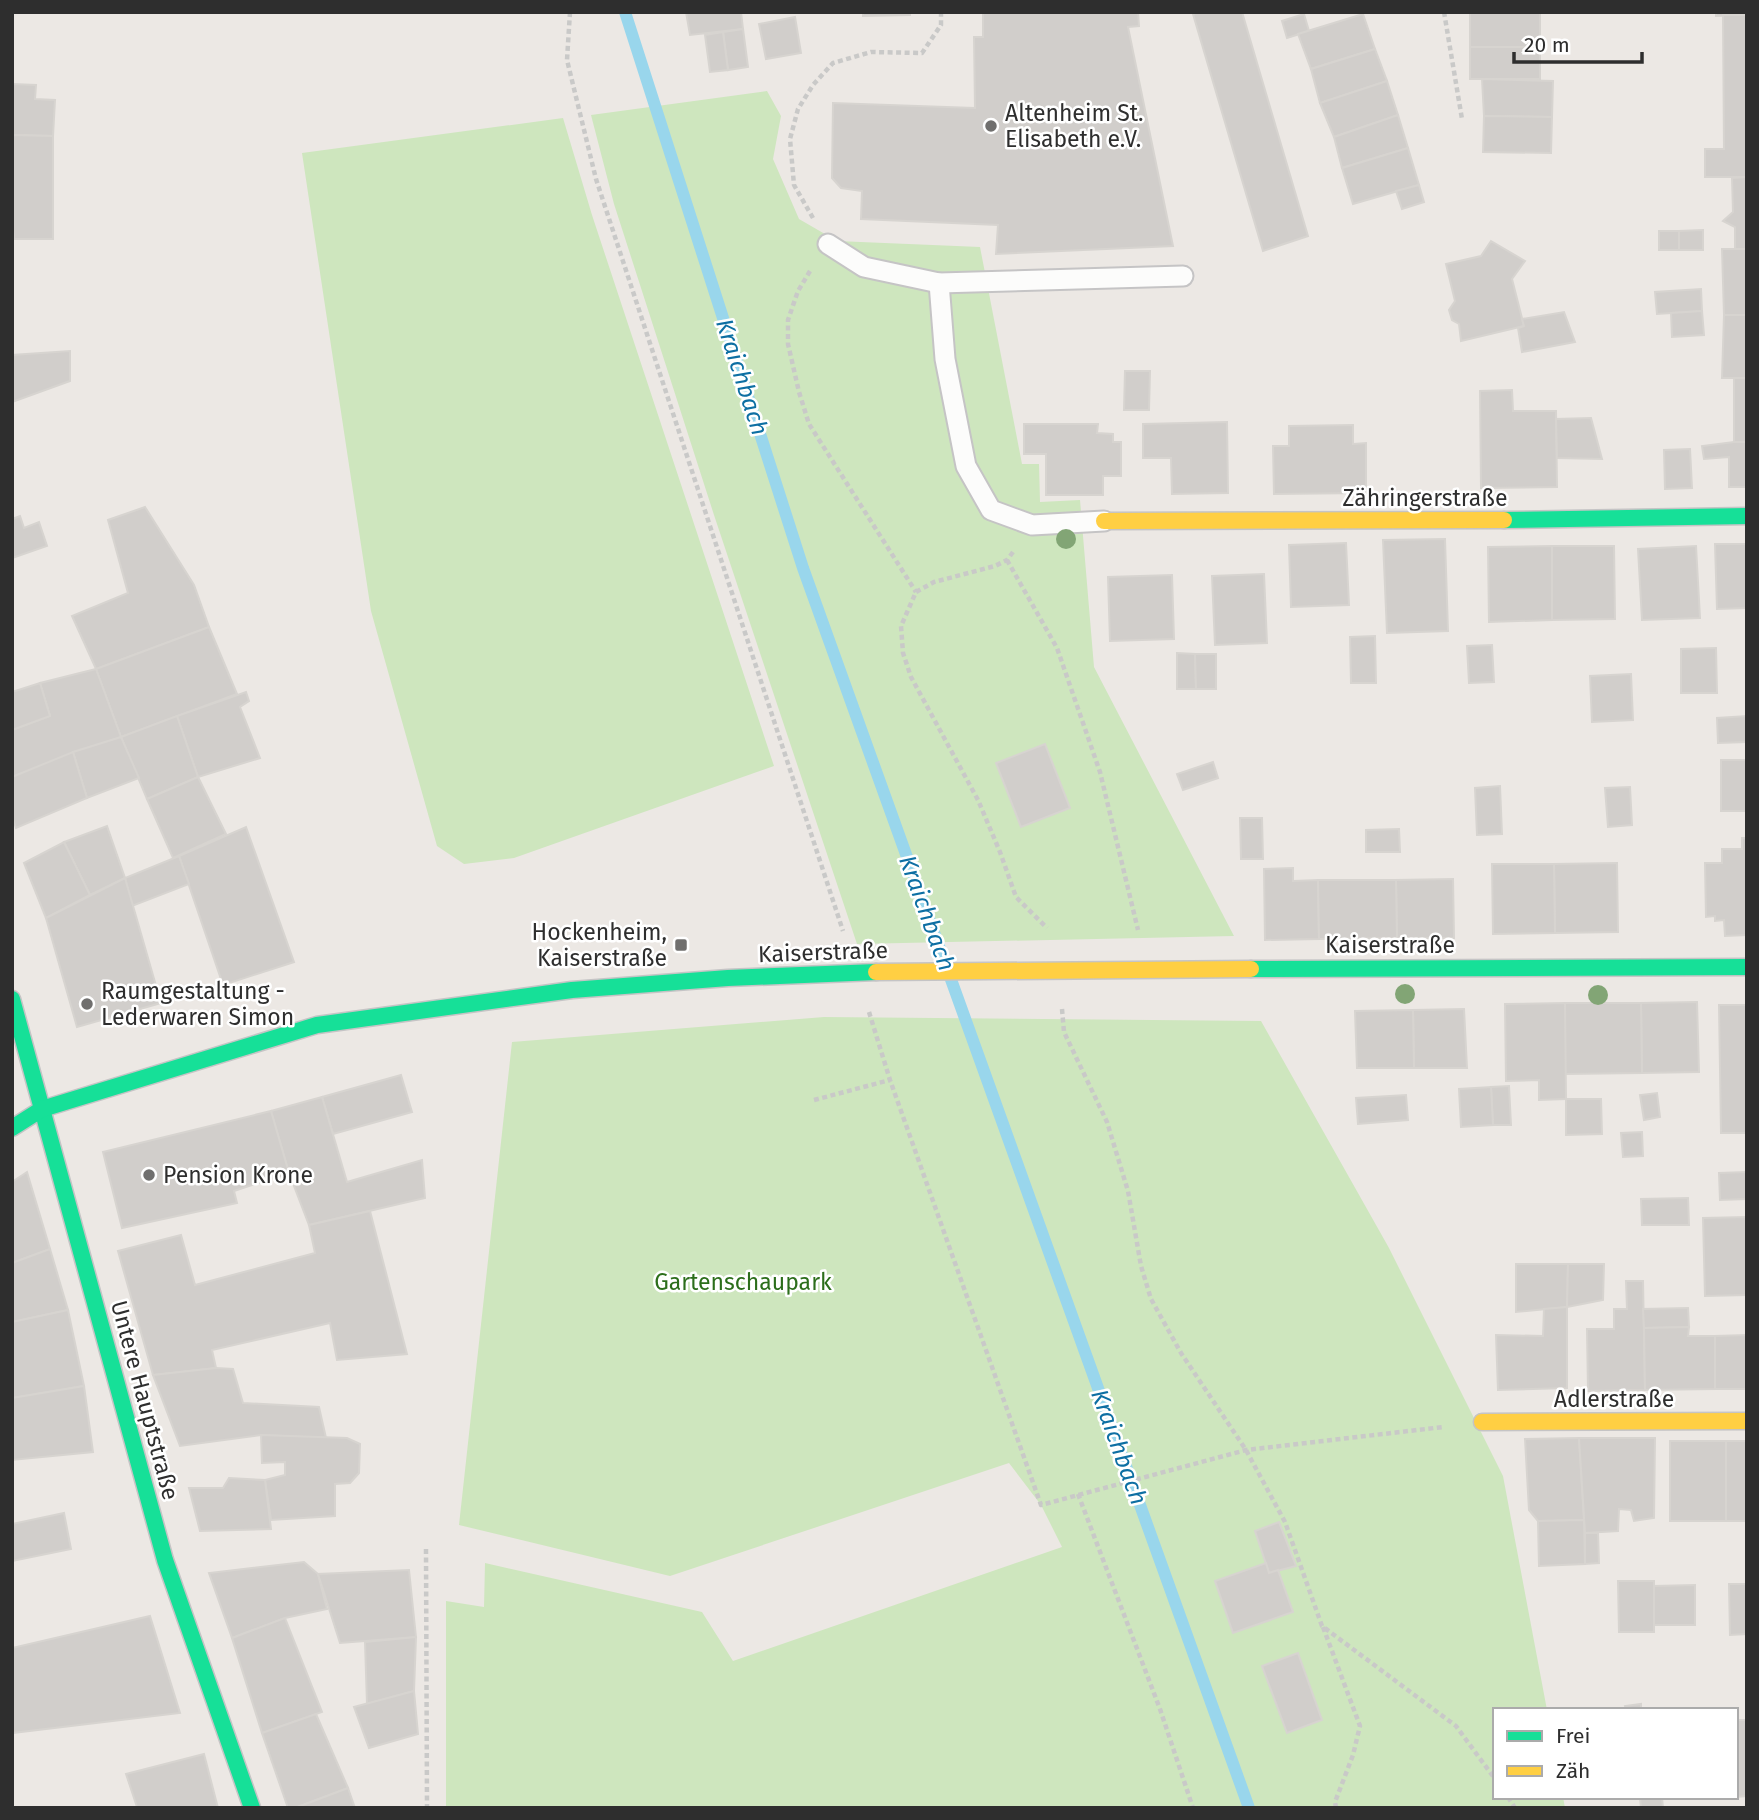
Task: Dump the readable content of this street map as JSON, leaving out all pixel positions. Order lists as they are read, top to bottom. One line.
{"streets":{"street":["Zähringerstraße","Kaiserstraße","Adlerstraße","Untere Hauptstraße"]},"crossings":[["Kaiserstraße","Untere Hauptstraße"]],"water":["Kraichbach"],"parks":["Gartenschaupark"],"places":{"other":["Altenheim St. Elisabeth e.V.","Raumgestaltung - Lederwaren Simon","Pension Krone"],"transit":["Hockenheim, Kaiserstraße"]},"legend":["Frei","Zäh"],"scale_bar":"20 m"}
